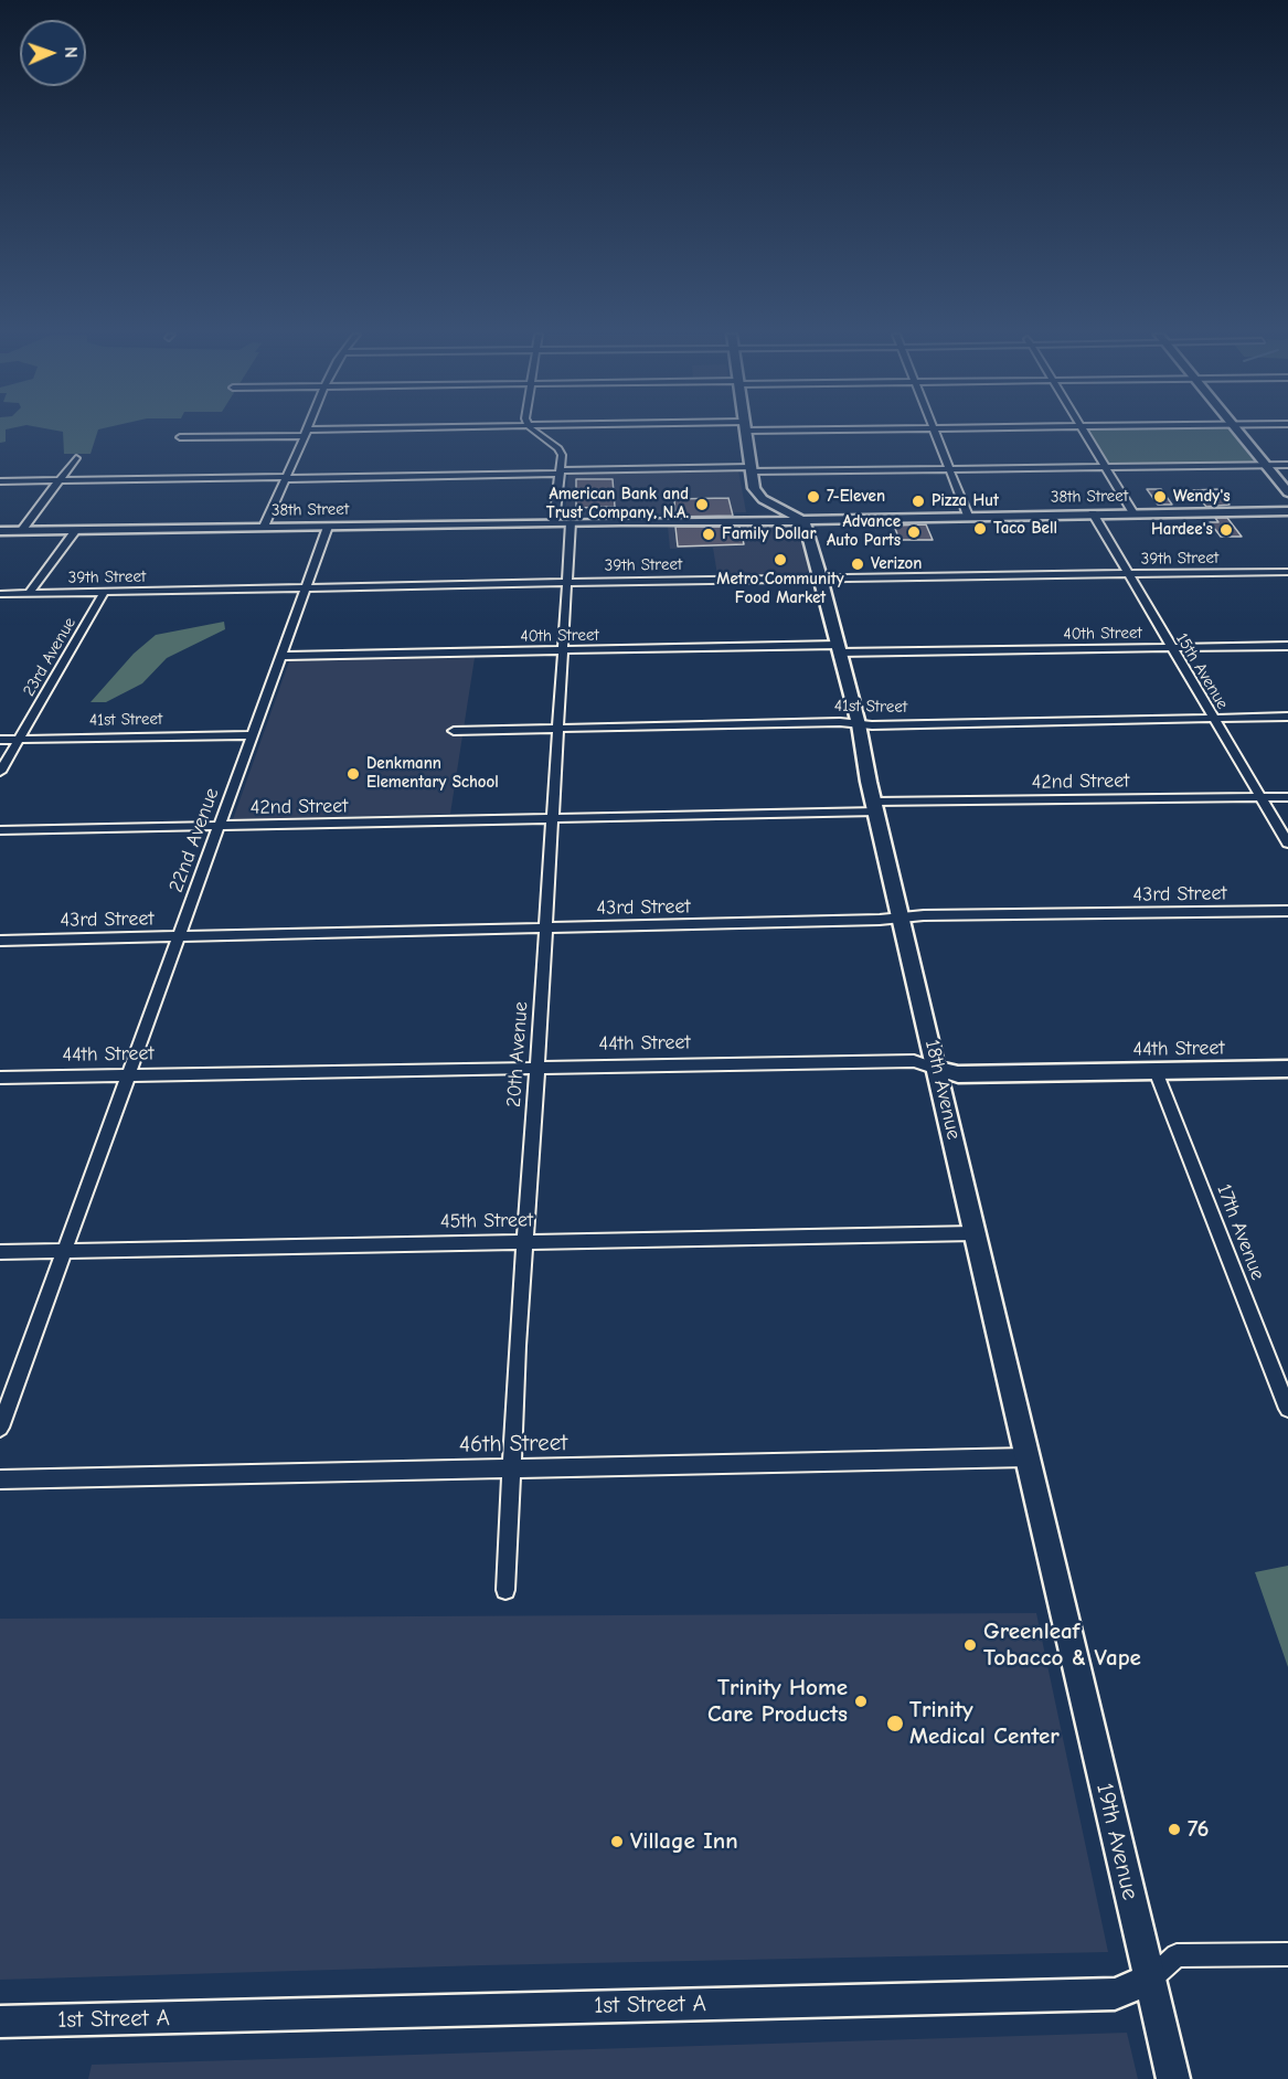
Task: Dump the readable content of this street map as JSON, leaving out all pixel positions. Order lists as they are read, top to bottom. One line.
{"streets":{"street":["38th Street","39th Street","40th Street","23rd Avenue","15th Avenue","41st Street","42nd Street","22nd Avenue","43rd Street","44th Street","20th Avenue","18th Avenue","45th Street","17th Avenue","46th Street","19th Avenue","1st Street A"]},"crossings":[["38th Street","15th Avenue"],["38th Street","22nd Avenue"],["38th Street","20th Avenue"],["38th Street","18th Avenue"],["39th Street","23rd Avenue"],["39th Street","15th Avenue"],["39th Street","22nd Avenue"],["39th Street","20th Avenue"],["39th Street","18th Avenue"],["40th Street","15th Avenue"],["40th Street","22nd Avenue"],["40th Street","20th Avenue"],["40th Street","18th Avenue"],["23rd Avenue","41st Street"],["15th Avenue","41st Street"],["15th Avenue","42nd Street"],["41st Street","22nd Avenue"],["41st Street","20th Avenue"],["41st Street","18th Avenue"],["42nd Street","22nd Avenue"],["42nd Street","20th Avenue"],["42nd Street","18th Avenue"],["22nd Avenue","43rd Street"],["22nd Avenue","44th Street"],["22nd Avenue","45th Street"],["43rd Street","20th Avenue"],["43rd Street","18th Avenue"],["44th Street","20th Avenue"],["44th Street","18th Avenue"],["44th Street","17th Avenue"],["20th Avenue","45th Street"],["20th Avenue","46th Street"],["18th Avenue","45th Street"],["18th Avenue","46th Street"],["18th Avenue","19th Avenue"],["19th Avenue","1st Street A"]],"places":["7-Eleven","Wendy's","Pizza Hut","American Bank and Trust Company, N.A.","Taco Bell","Hardee's","Advance Auto Parts","Family Dollar","Metro Community Food Market","Verizon","Denkmann Elementary School","Greenleaf Tobacco & Vape","Trinity Home Care Products","Trinity Medical Center","76","Village Inn"],"north":"right"}
